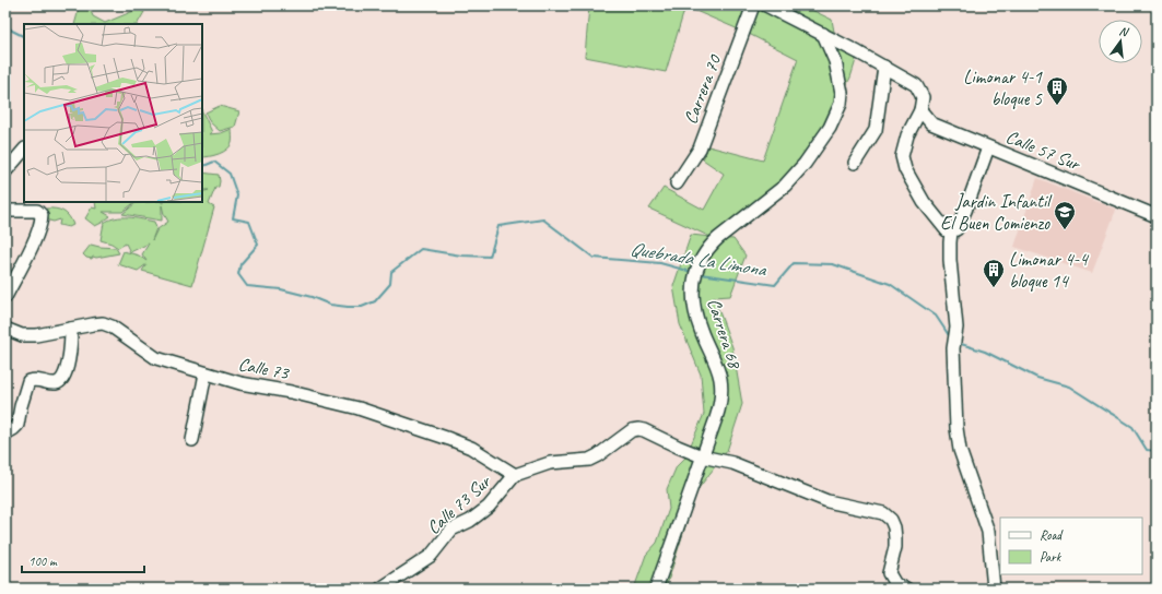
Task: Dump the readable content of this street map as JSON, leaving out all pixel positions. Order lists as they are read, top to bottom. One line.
{"streets":{"street":["Carrera 70","Calle 57 Sur","Carrera 68","Calle 73","Calle 73 Sur"]},"crossings":[["Calle 73","Calle 73 Sur"]],"water":["Quebrada La Limona"],"places":{"building":["Limonar 4-1 bloque 5","Limonar 4-4 bloque 14"],"school or university":["Jardin Infantil El Buen Comienzo"]},"legend":["Road","Park"],"scale_bar":"100 m","north":"top"}
